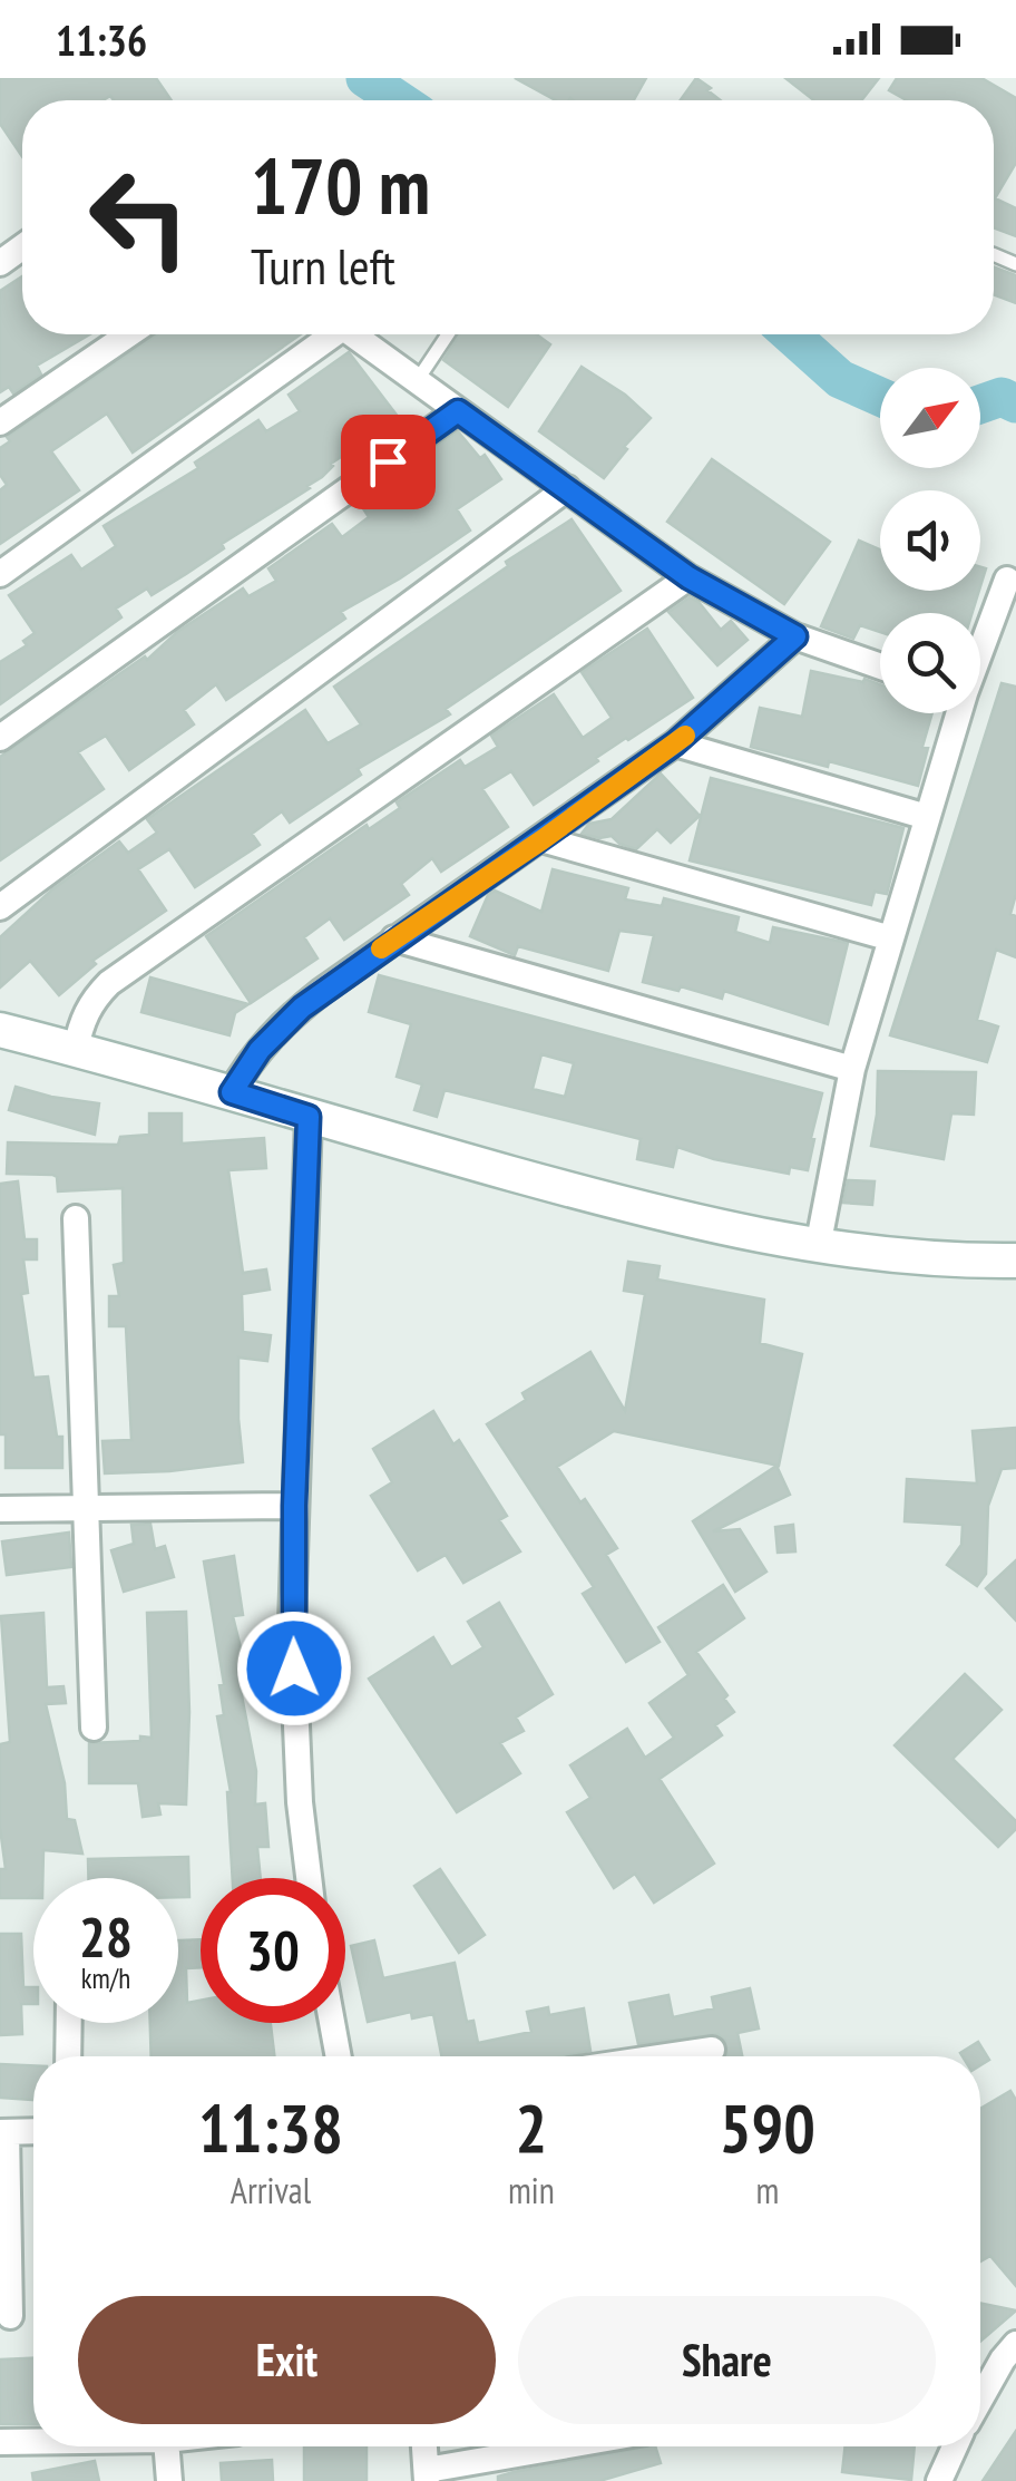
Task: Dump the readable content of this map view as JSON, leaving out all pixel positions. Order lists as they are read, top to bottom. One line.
{"north":"top right","page":{"status":"11:36","turn":["170 m","Turn left"],"speed":"28 km/h","limit":"30","eta":["11:38","Arrival","2","min","590","m"],"buttons":["Exit","Share"]}}
